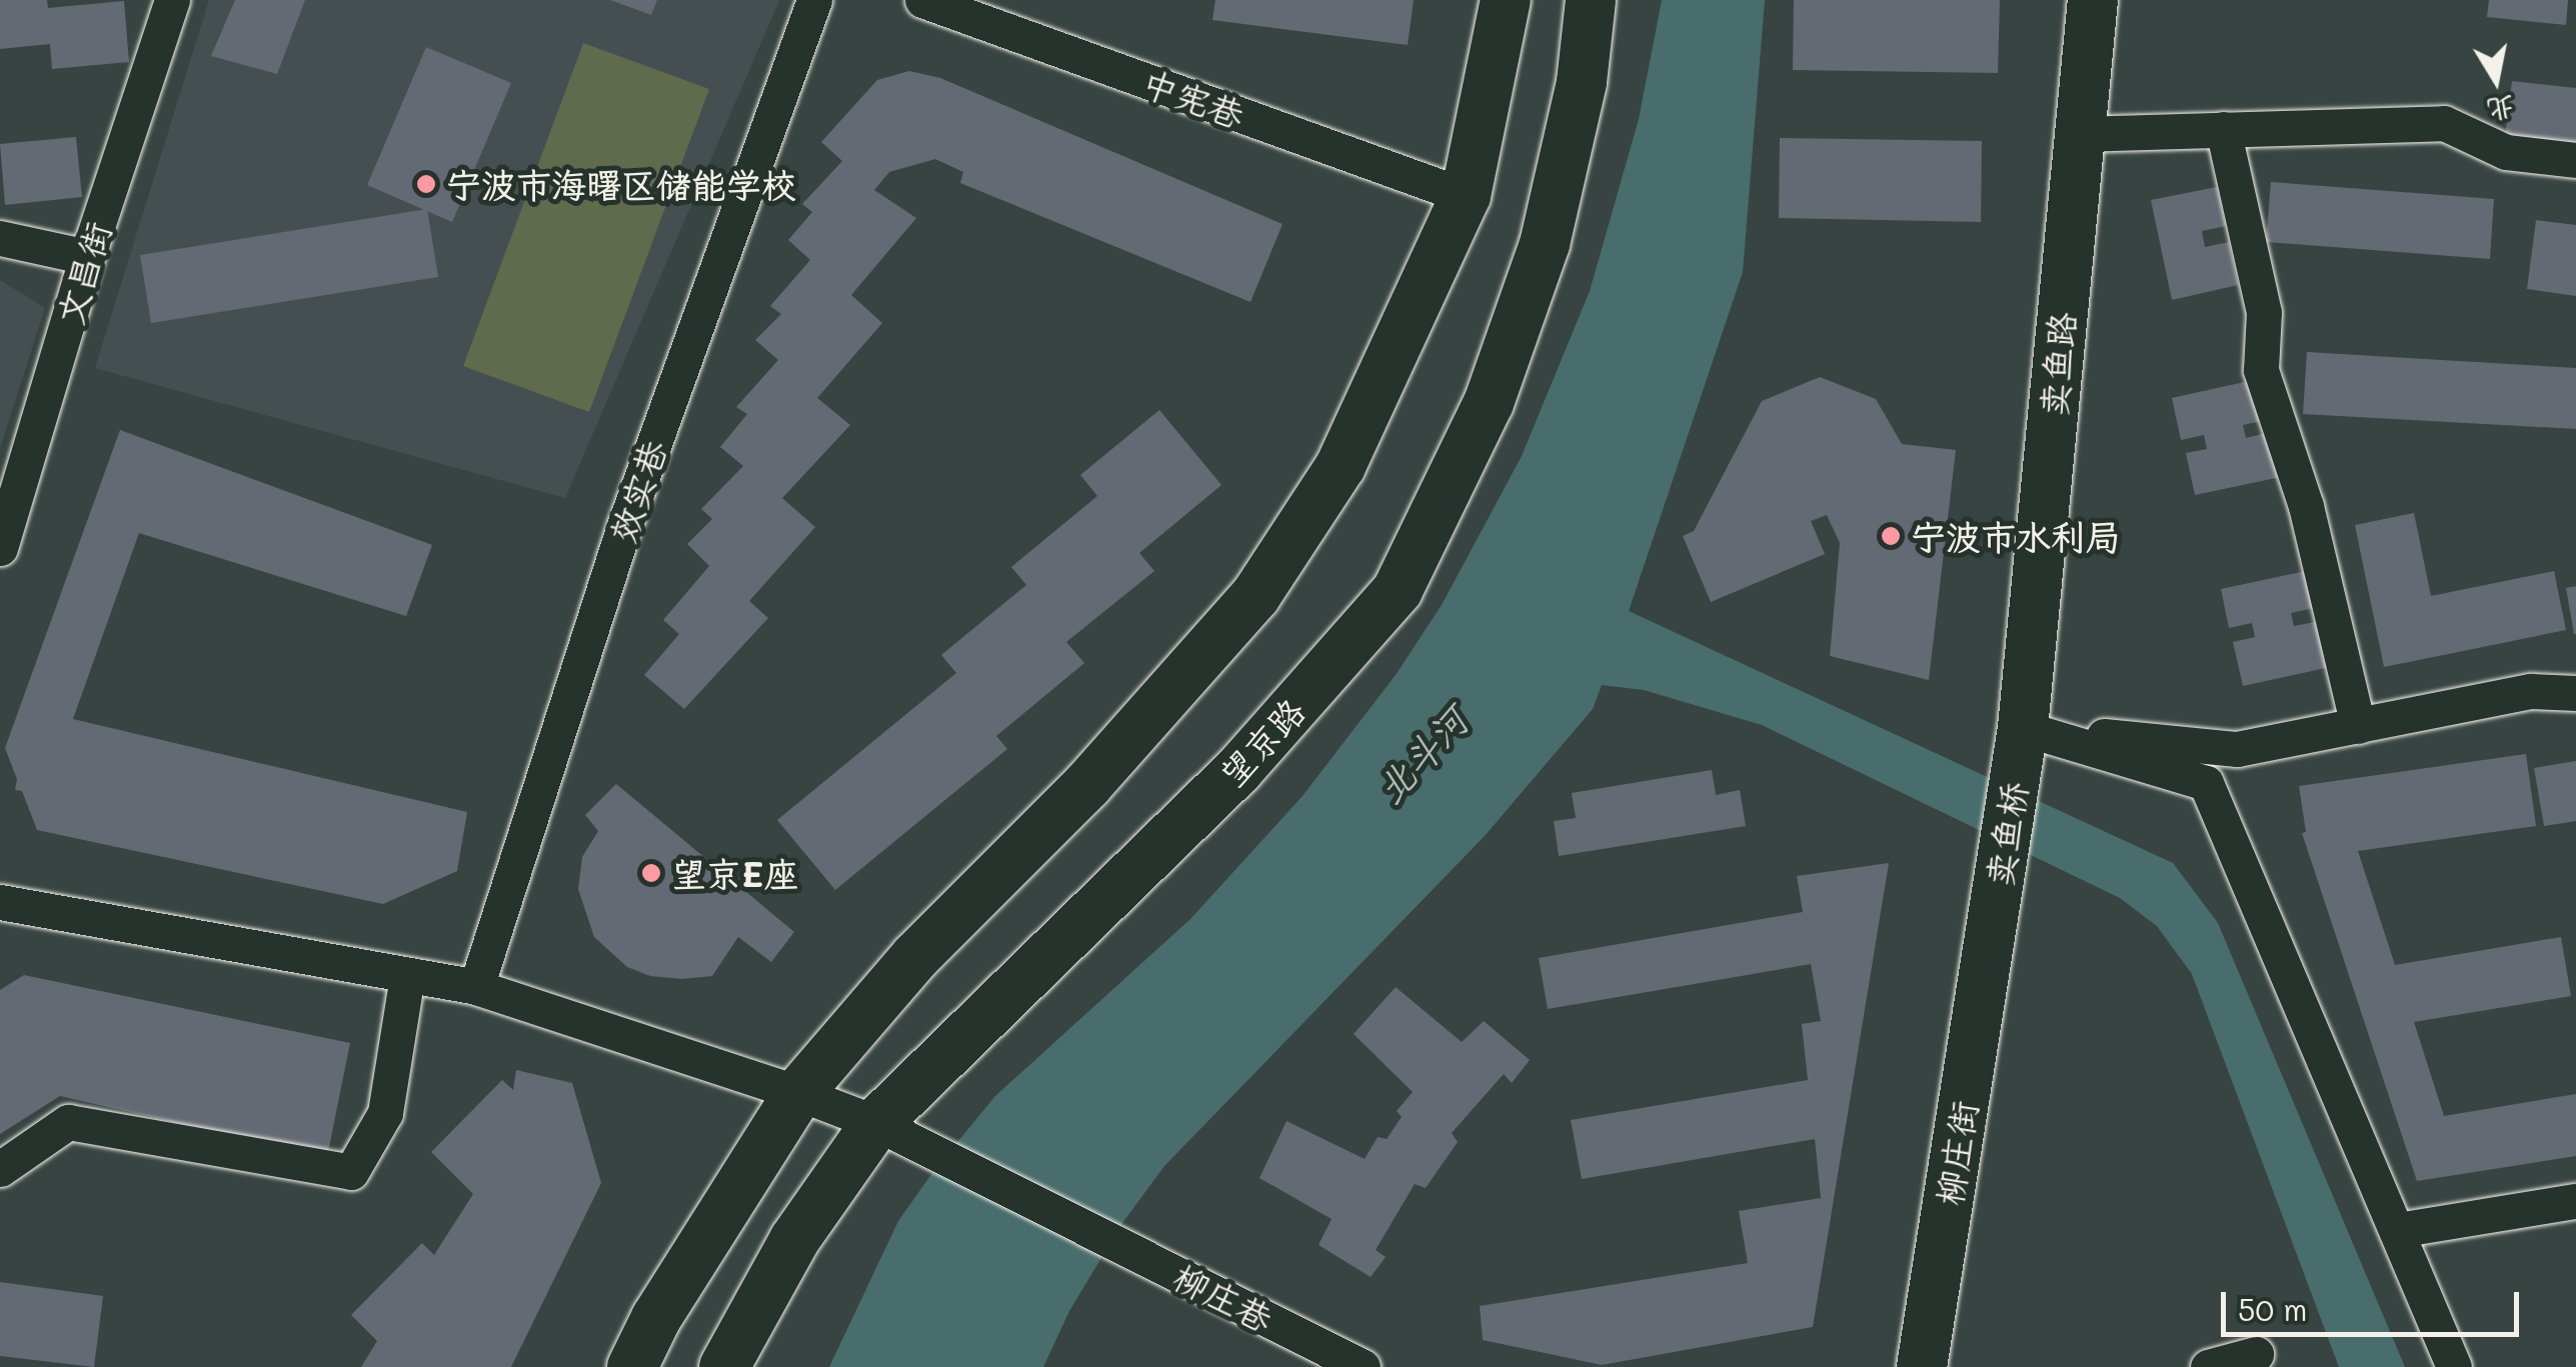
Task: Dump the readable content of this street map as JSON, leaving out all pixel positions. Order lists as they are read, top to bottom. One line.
{"streets":{"main road":["卖鱼路","望京路","卖鱼桥","柳庄街"],"street":["中宪巷","文昌街","效实巷","柳庄巷"]},"crossings":[["卖鱼路","卖鱼桥"],["效实巷","柳庄巷"],["望京路","柳庄巷"],["卖鱼桥","柳庄街"]],"water":["北斗河"],"places":["宁波市海曙区储能学校","宁波市水利局","望京E座"],"scale_bar":"50 m","north":"bottom"}
